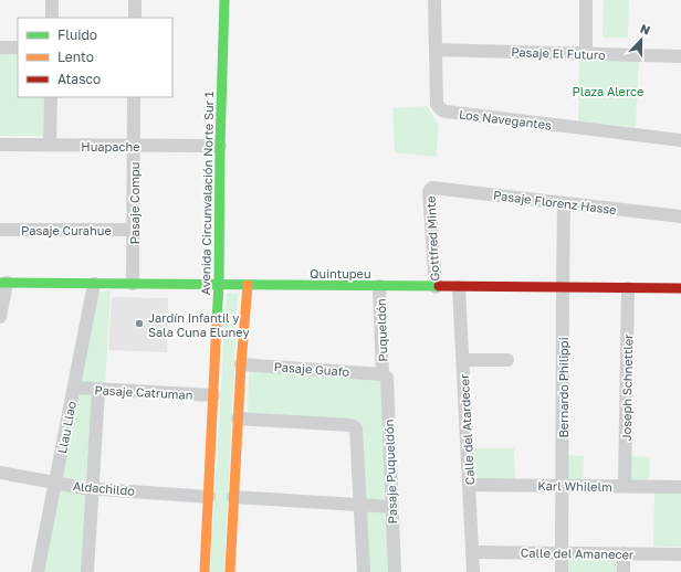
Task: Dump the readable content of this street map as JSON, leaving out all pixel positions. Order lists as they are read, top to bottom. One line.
{"streets":{"street":["Pasaje El Futuro","Los Navegantes","Huapache","Avenida Circunvalación Norte Sur 1","Pasaje Florenz Hasse","Pasaje Compu","Pasaje Curahue","Gottfred Minte","Quintupeu","Puqueldón","Pasaje Guafo","Bernardo Philippi","Joseph Schnettler","Pasaje Catruman","Llau Llao","Calle del Atardecer","Pasaje Puqueldón","Karl Whilelm","Aldachildo","Calle del Amanecer"]},"crossings":[["Pasaje El Futuro","Los Navegantes"],["Huapache","Avenida Circunvalación Norte Sur 1"],["Huapache","Pasaje Compu"],["Avenida Circunvalación Norte Sur 1","Quintupeu"],["Avenida Circunvalación Norte Sur 1","Pasaje Catruman"],["Avenida Circunvalación Norte Sur 1","Aldachildo"],["Pasaje Florenz Hasse","Gottfred Minte"],["Pasaje Florenz Hasse","Bernardo Philippi"],["Pasaje Compu","Pasaje Curahue"],["Pasaje Compu","Quintupeu"],["Gottfred Minte","Quintupeu"],["Quintupeu","Puqueldón"],["Quintupeu","Bernardo Philippi"],["Quintupeu","Joseph Schnettler"],["Quintupeu","Llau Llao"],["Quintupeu","Calle del Atardecer"],["Puqueldón","Pasaje Guafo"],["Puqueldón","Pasaje Puqueldón"],["Pasaje Guafo","Pasaje Puqueldón"],["Bernardo Philippi","Karl Whilelm"],["Bernardo Philippi","Calle del Amanecer"],["Joseph Schnettler","Karl Whilelm"],["Pasaje Catruman","Llau Llao"],["Llau Llao","Aldachildo"],["Calle del Atardecer","Karl Whilelm"],["Calle del Atardecer","Calle del Amanecer"]],"parks":["Plaza Alerce"],"places":["Jardín Infantil y Sala Cuna Eluney"],"legend":["Fluido","Lento","Atasco"],"north":"top"}
